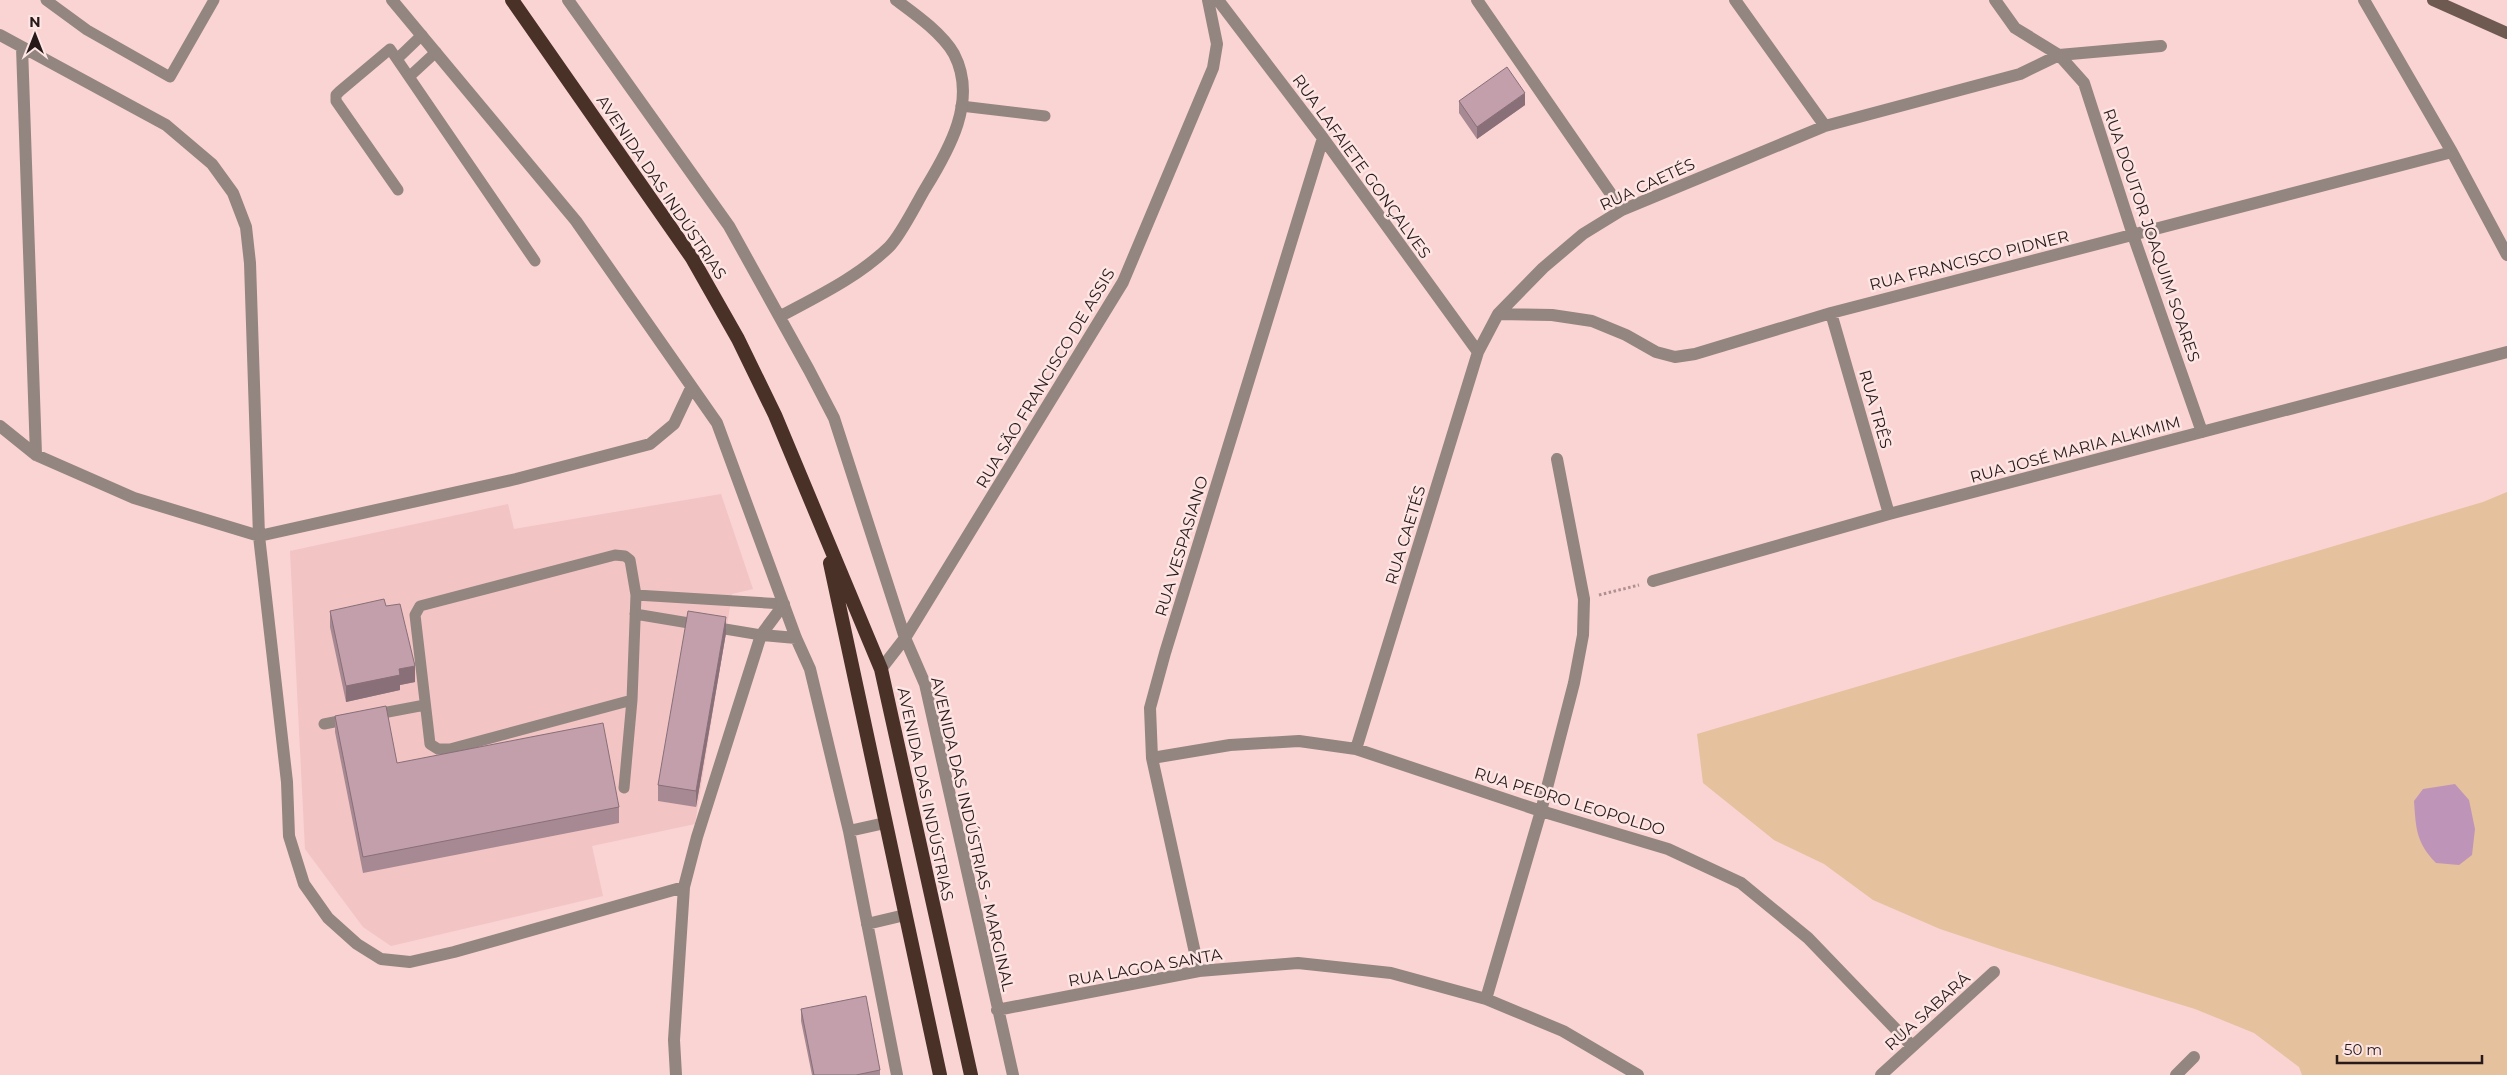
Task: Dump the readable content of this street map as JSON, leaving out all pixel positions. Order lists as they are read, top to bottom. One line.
{"streets":{"highway":["AVENIDA DAS INDÚSTRIAS"],"street":["RUA LAFAIETE GONÇALVES","RUA CAETÉS","RUA DOUTOR JOAQUIM SOARES","RUA FRANCISCO PIDNER","RUA SÃO FRANCISCO DE ASSIS","RUA TRÊS","RUA JOSÉ MARIA ALKIMIM","RUA VESPASIANO","RUA PEDRO LEOPOLDO","AVENIDA DAS INDÚSTRIAS - MARGINAL","RUA LAGOA SANTA","RUA SABARÁ"]},"crossings":[["RUA LAFAIETE GONÇALVES","RUA CAETÉS"],["RUA LAFAIETE GONÇALVES","RUA VESPASIANO"],["RUA CAETÉS","RUA DOUTOR JOAQUIM SOARES"],["RUA CAETÉS","RUA FRANCISCO PIDNER"],["RUA CAETÉS","RUA PEDRO LEOPOLDO"],["AVENIDA DAS INDÚSTRIAS","RUA SÃO FRANCISCO DE ASSIS"],["RUA DOUTOR JOAQUIM SOARES","RUA FRANCISCO PIDNER"],["RUA DOUTOR JOAQUIM SOARES","RUA JOSÉ MARIA ALKIMIM"],["RUA FRANCISCO PIDNER","RUA TRÊS"],["RUA SÃO FRANCISCO DE ASSIS","AVENIDA DAS INDÚSTRIAS - MARGINAL"],["RUA TRÊS","RUA JOSÉ MARIA ALKIMIM"],["RUA VESPASIANO","RUA PEDRO LEOPOLDO"],["RUA VESPASIANO","RUA LAGOA SANTA"],["RUA PEDRO LEOPOLDO","RUA SABARÁ"],["AVENIDA DAS INDÚSTRIAS - MARGINAL","RUA LAGOA SANTA"]],"scale_bar":"50 m","north":"top"}
